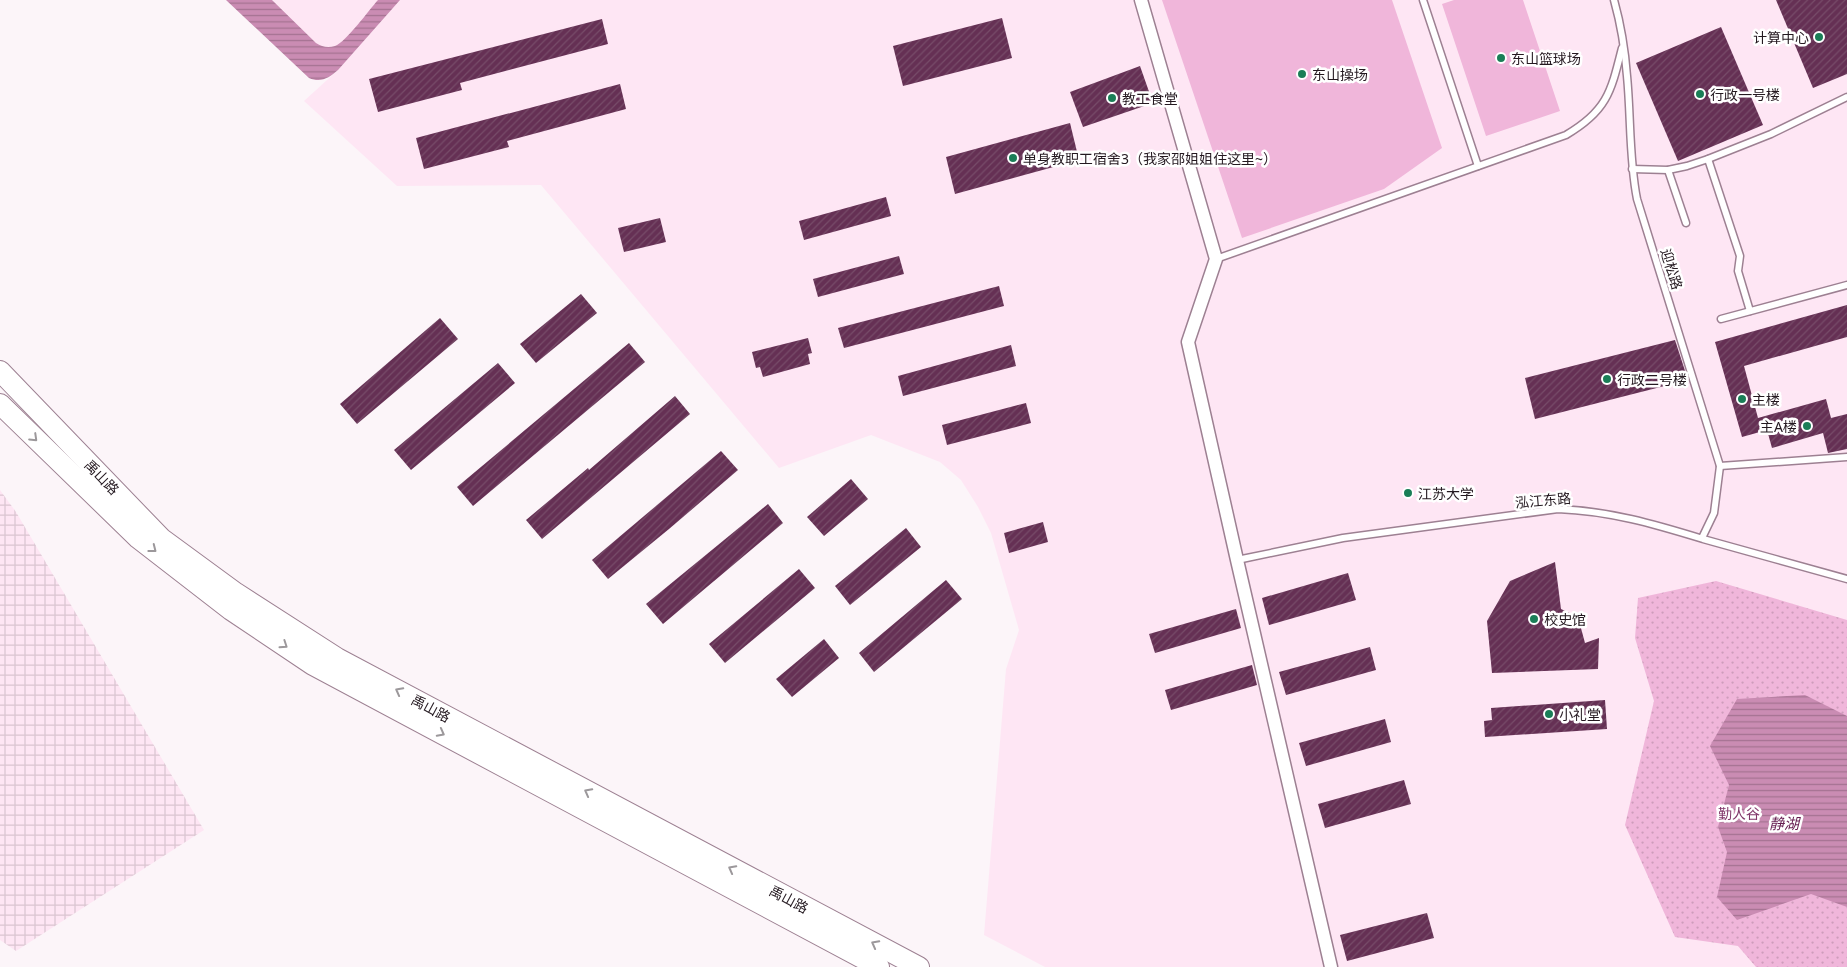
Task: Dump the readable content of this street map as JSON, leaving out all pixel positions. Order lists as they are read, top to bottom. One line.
{"streets":{"main road":["禹山路"],"lane":["迎松路","泓江东路"]},"crossings":[["迎松路","泓江东路"]],"water":["静湖"],"parks":["勤人谷"],"places":["计算中心","东山篮球场","东山操场","行政一号楼","教工食堂","单身教职工宿舍3（我家邵姐姐住这里~）","行政二号楼","主楼","主A楼","江苏大学","校史馆","小礼堂"]}
